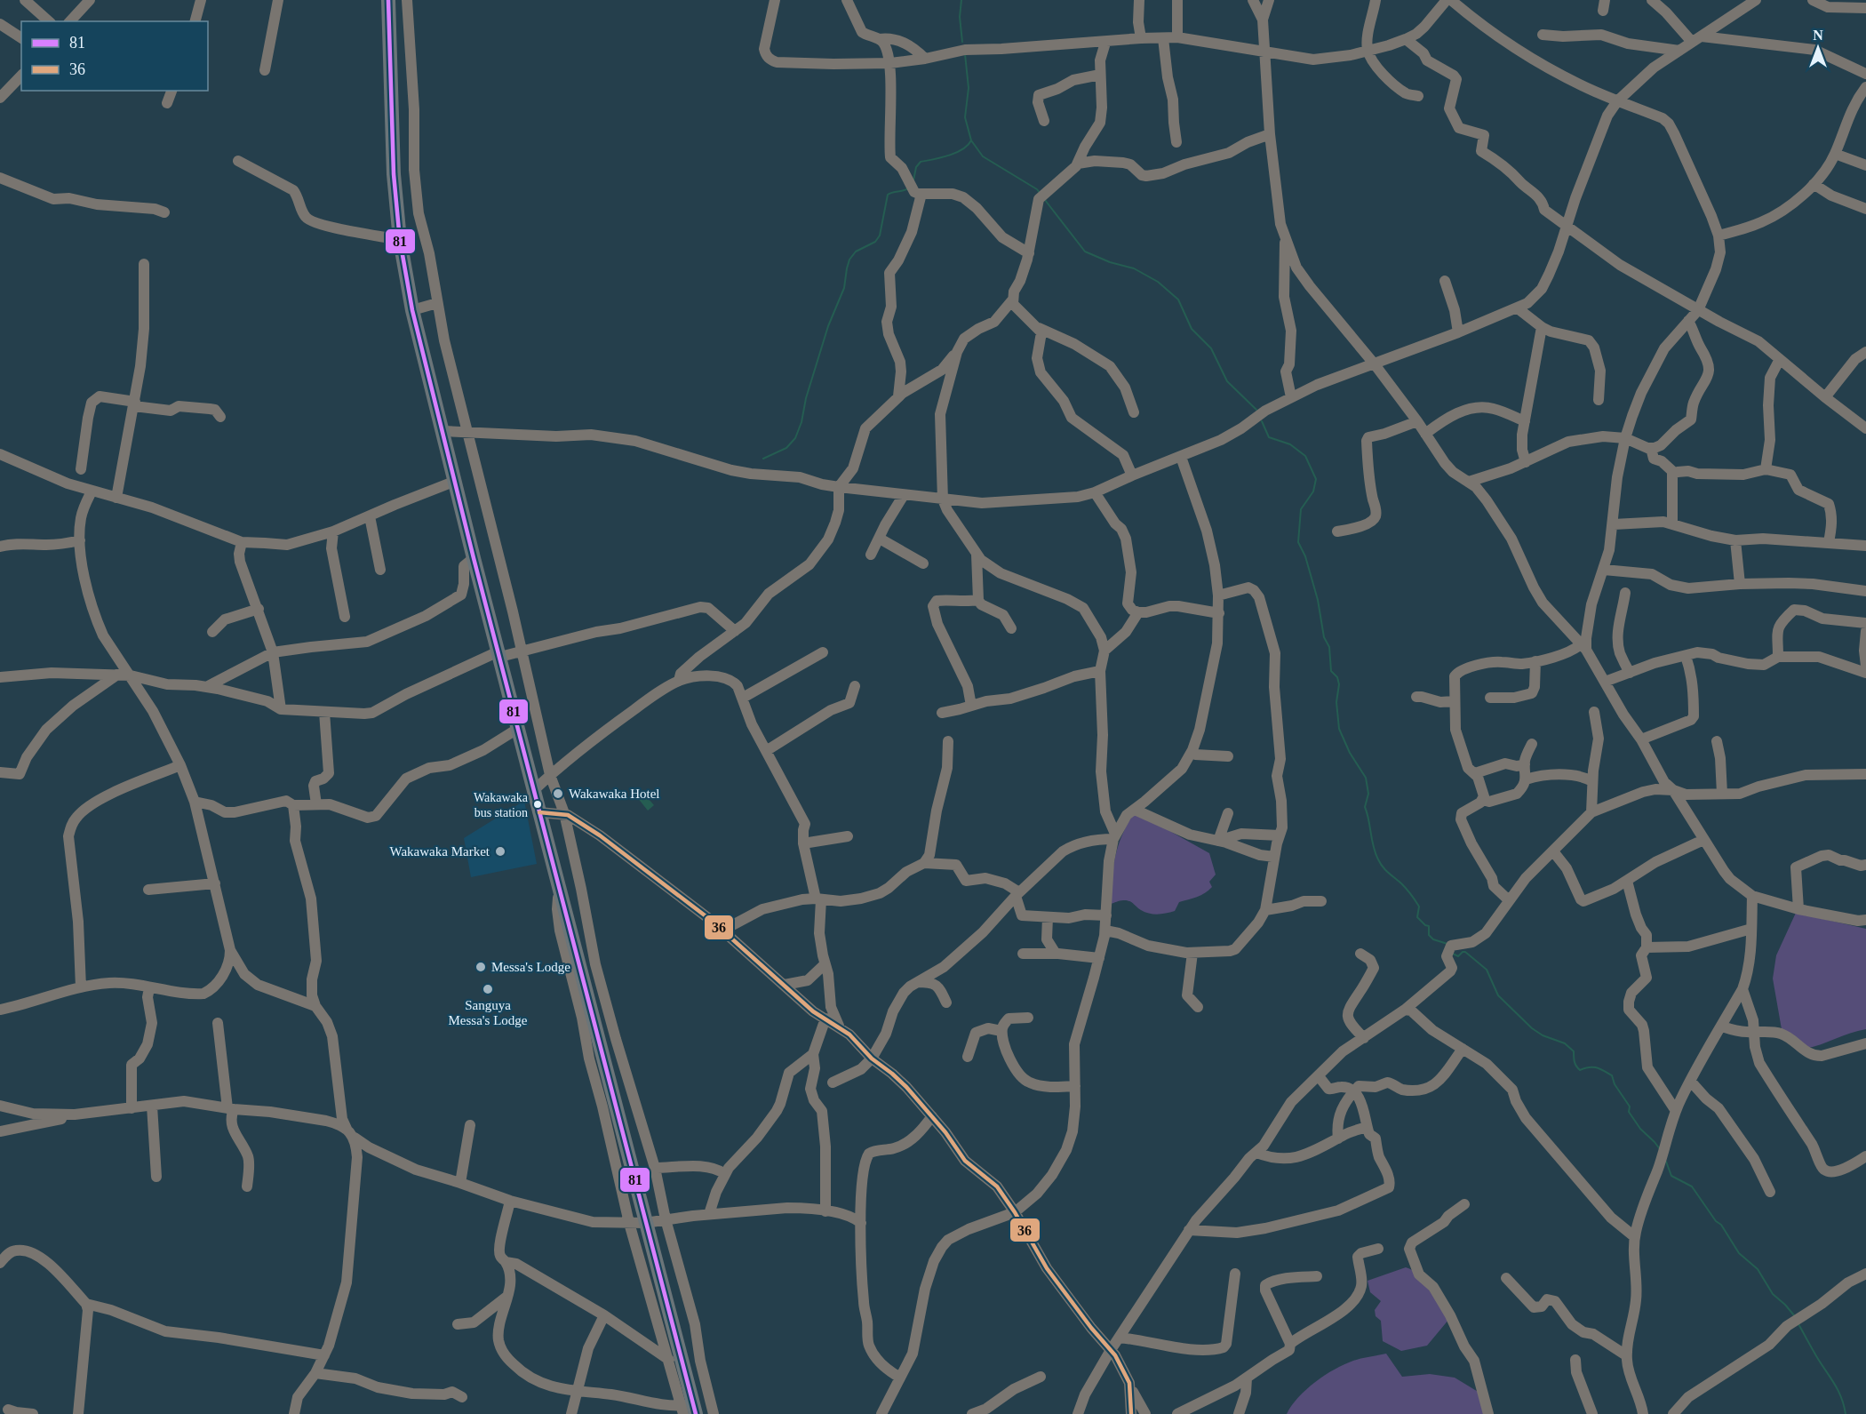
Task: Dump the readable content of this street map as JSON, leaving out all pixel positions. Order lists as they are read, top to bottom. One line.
{"places":["Wakawaka Hotel","Wakawaka bus station","Wakawaka Market","Messa's Lodge","Sanguya Messa's Lodge"],"lines":["transit line 81","transit line 36"],"legend":["81","36"],"north":"top"}
